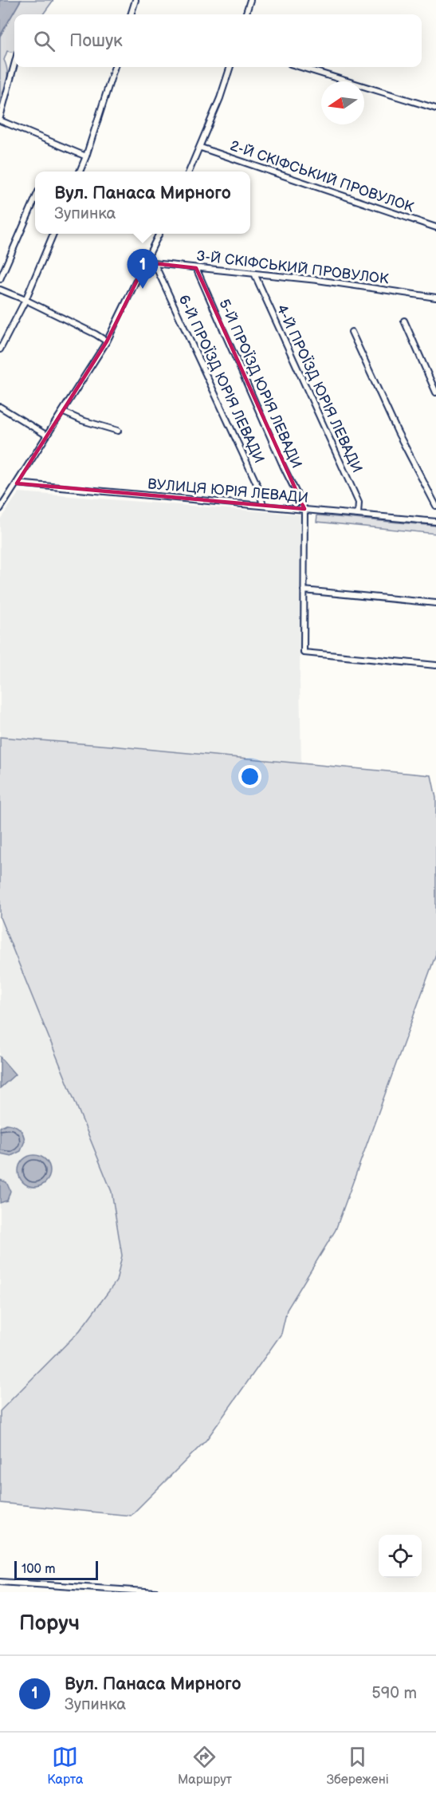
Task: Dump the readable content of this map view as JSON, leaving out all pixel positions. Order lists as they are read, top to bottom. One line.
{"streets":{"street":["2-Й СКІФСЬКИЙ ПРОВУЛОК","3-Й СКІФСЬКИЙ ПРОВУЛОК","6-Й ПРОЇЗД ЮРІЯ ЛЕВАДИ","5-Й ПРОЇЗД ЮРІЯ ЛЕВАДИ","4-Й ПРОЇЗД ЮРІЯ ЛЕВАДИ","ВУЛИЦЯ ЮРІЯ ЛЕВАДИ"]},"crossings":[["3-Й СКІФСЬКИЙ ПРОВУЛОК","6-Й ПРОЇЗД ЮРІЯ ЛЕВАДИ"],["3-Й СКІФСЬКИЙ ПРОВУЛОК","5-Й ПРОЇЗД ЮРІЯ ЛЕВАДИ"],["3-Й СКІФСЬКИЙ ПРОВУЛОК","4-Й ПРОЇЗД ЮРІЯ ЛЕВАДИ"],["6-Й ПРОЇЗД ЮРІЯ ЛЕВАДИ","ВУЛИЦЯ ЮРІЯ ЛЕВАДИ"],["5-Й ПРОЇЗД ЮРІЯ ЛЕВАДИ","ВУЛИЦЯ ЮРІЯ ЛЕВАДИ"],["4-Й ПРОЇЗД ЮРІЯ ЛЕВАДИ","ВУЛИЦЯ ЮРІЯ ЛЕВАДИ"]],"scale_bar":"100 m","north":"left","page":{"search":"Пошук","popup":["Вул. Панаса Мирного","Зупинка"],"pins":"1","scale":"100 m","heading":"Поруч","list":[{"mark":"1","name":"Вул. Панаса Мирного","note":"Зупинка","value":"590 m"}],"nav":["Карта","Маршрут","Збережені"]}}
